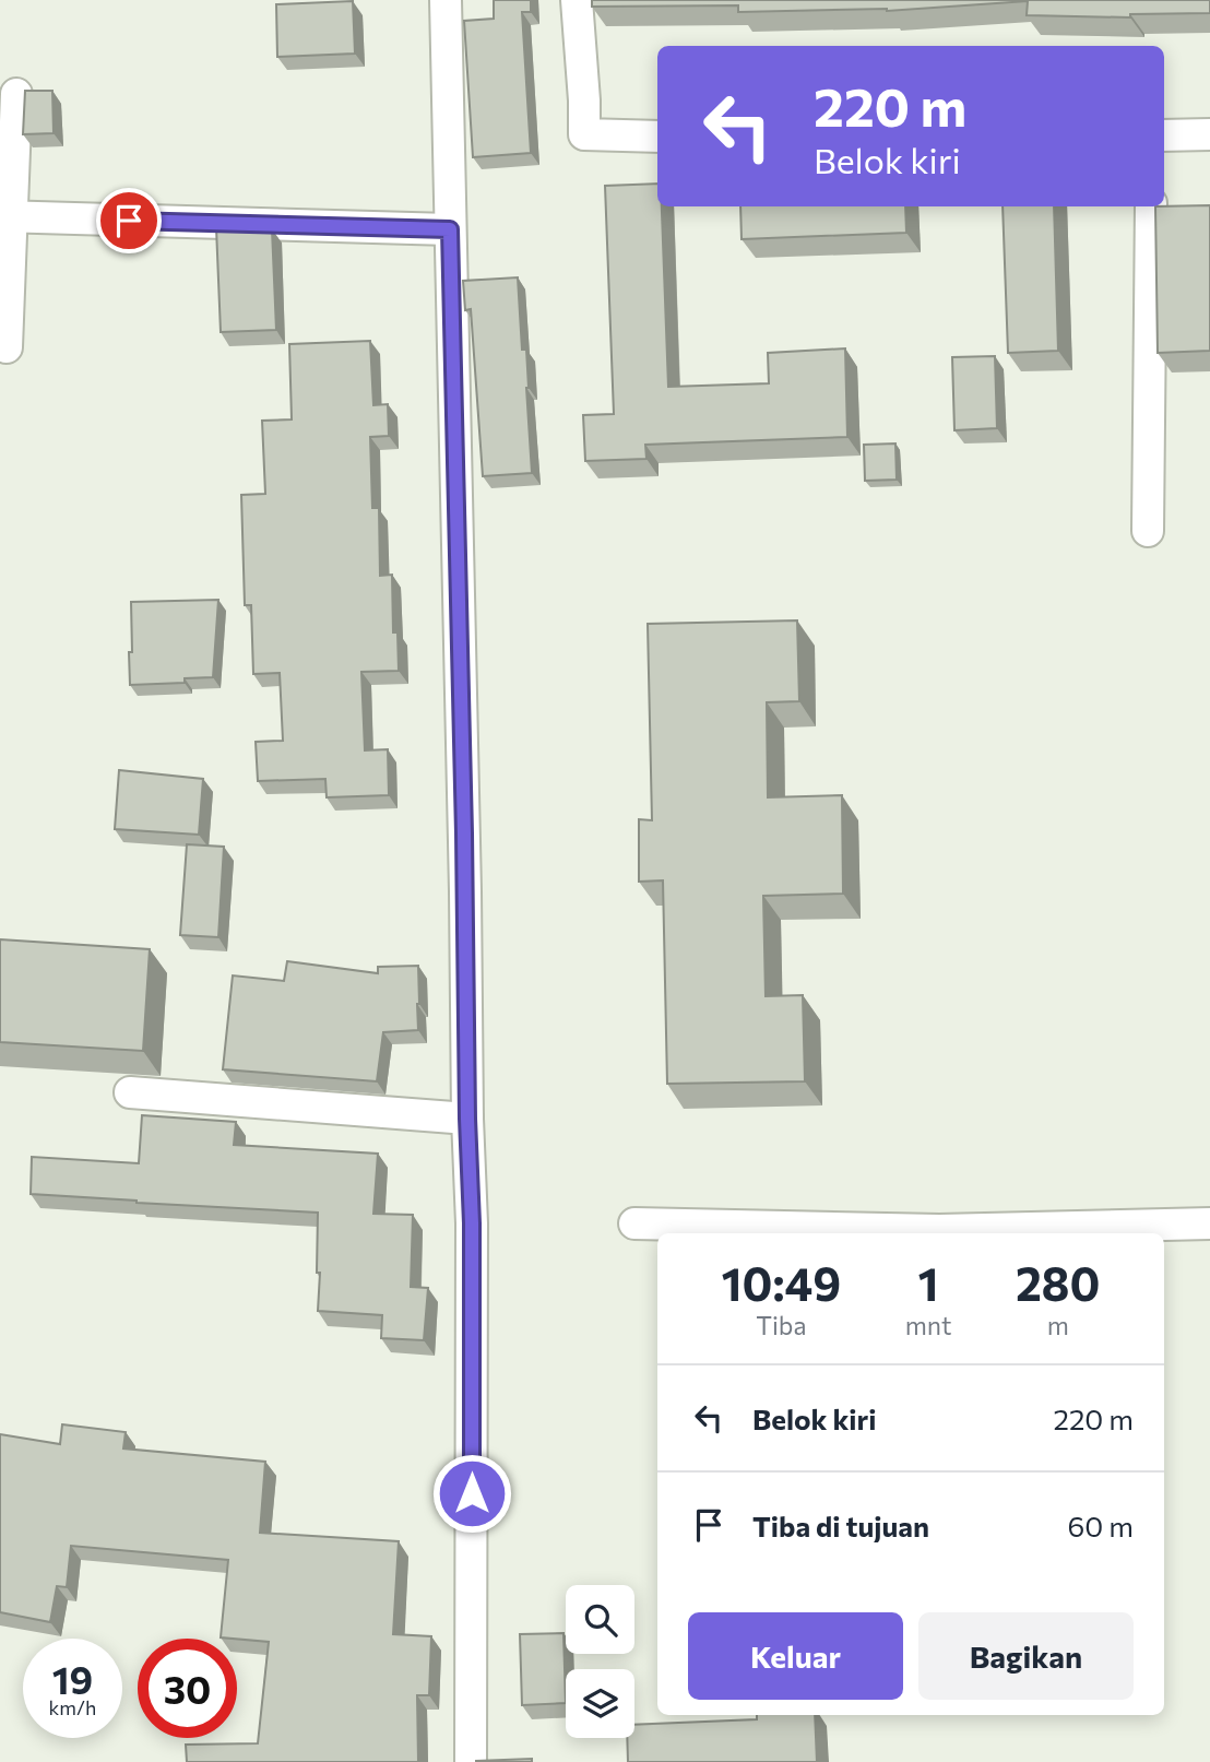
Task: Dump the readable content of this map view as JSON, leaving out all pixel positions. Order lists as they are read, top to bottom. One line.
{"page":{"turn":["220 m","Belok kiri"],"eta":["10:49","Tiba","1","mnt","280","m"],"list":[{"name":"Belok kiri","value":"220 m"},{"name":"Tiba di tujuan","value":"60 m"}],"buttons":["Keluar","Bagikan"],"speed":"19 km/h","limit":"30"}}
